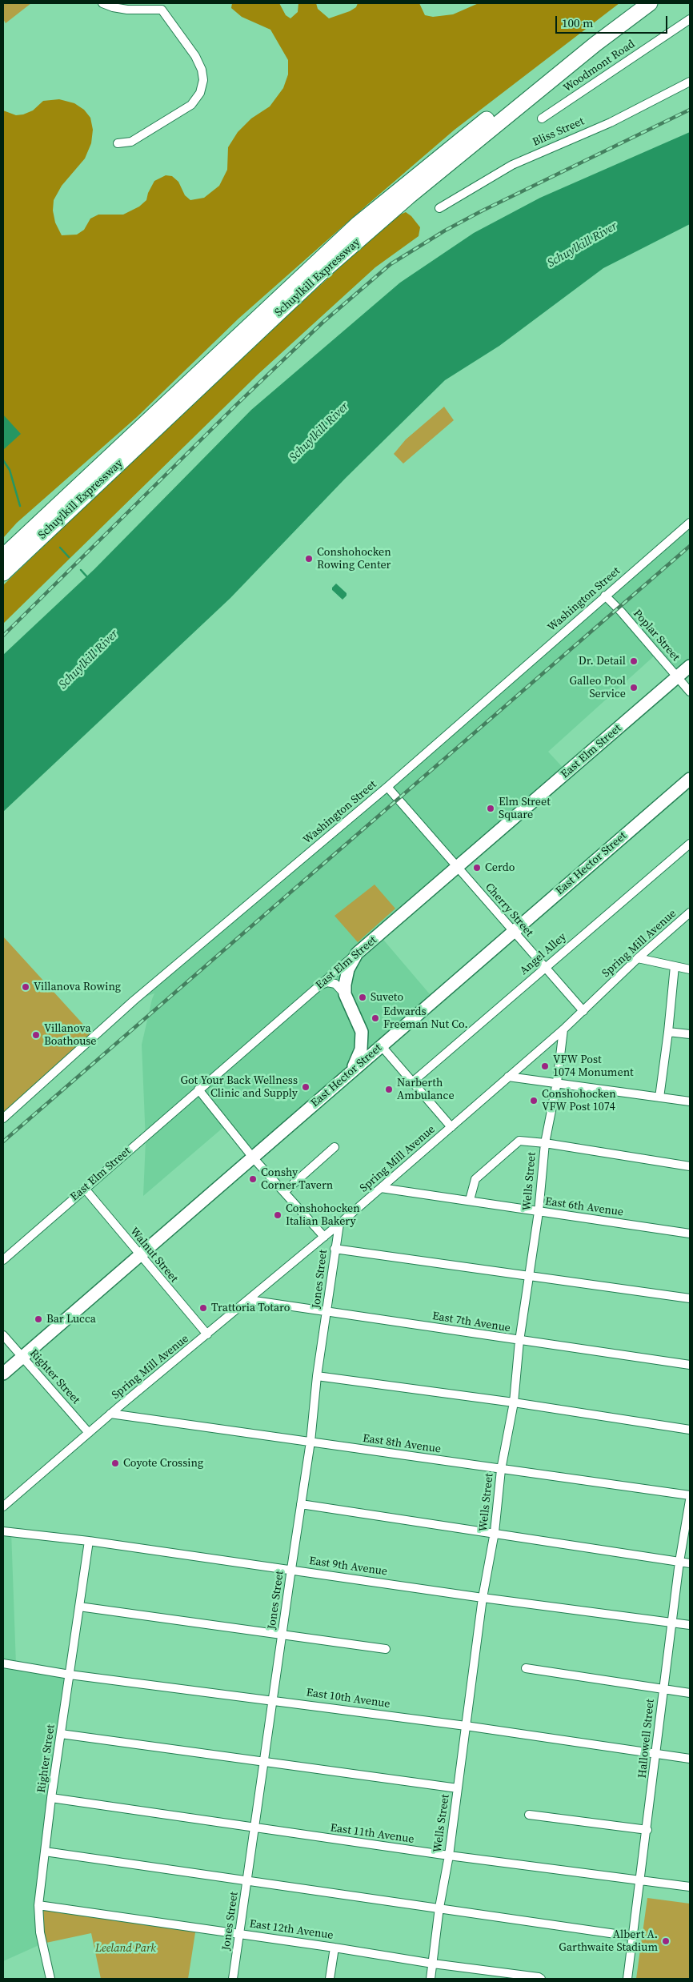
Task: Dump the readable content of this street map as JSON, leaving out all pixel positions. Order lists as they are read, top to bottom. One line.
{"streets":{"highway":["Schuylkill Expressway"],"main road":["East Elm Street","East Hector Street"],"street":["Woodmont Road","Bliss Street","Washington Street","Poplar Street","Cherry Street","Spring Mill Avenue","Angel Alley","Wells Street","East 6th Avenue","Walnut Street","Jones Street","East 7th Avenue","Righter Street","East 8th Avenue","East 9th Avenue","East 10th Avenue","Hallowell Street","East 11th Avenue","East 12th Avenue"]},"crossings":[["Washington Street","Poplar Street"],["Washington Street","Cherry Street"],["Poplar Street","East Elm Street"],["East Elm Street","Cherry Street"],["East Elm Street","Walnut Street"],["East Elm Street","Jones Street"],["East Hector Street","Cherry Street"],["East Hector Street","Walnut Street"],["East Hector Street","Jones Street"],["East Hector Street","Righter Street"],["Cherry Street","Spring Mill Avenue"],["Cherry Street","Angel Alley"],["Spring Mill Avenue","Wells Street"],["Spring Mill Avenue","East 6th Avenue"],["Spring Mill Avenue","Walnut Street"],["Spring Mill Avenue","Jones Street"],["Spring Mill Avenue","East 7th Avenue"],["Spring Mill Avenue","Righter Street"],["Spring Mill Avenue","East 8th Avenue"],["Wells Street","East 6th Avenue"],["Wells Street","East 7th Avenue"],["Wells Street","East 8th Avenue"],["Wells Street","East 9th Avenue"],["Wells Street","East 10th Avenue"],["Wells Street","East 11th Avenue"],["Wells Street","East 12th Avenue"],["Jones Street","East 7th Avenue"],["Jones Street","East 8th Avenue"],["Jones Street","East 9th Avenue"],["Jones Street","East 10th Avenue"],["Jones Street","East 11th Avenue"],["Jones Street","East 12th Avenue"],["Righter Street","East 9th Avenue"],["Righter Street","East 10th Avenue"],["Righter Street","East 11th Avenue"],["Righter Street","East 12th Avenue"],["East 9th Avenue","Hallowell Street"],["East 10th Avenue","Hallowell Street"],["Hallowell Street","East 11th Avenue"]],"water":["Schuylkill River"],"parks":["Leeland Park"],"places":["Conshohocken Rowing Center","Dr. Detail","Galleo Pool Service","Elm Street Square","Cerdo","Villanova Rowing","Suveto","Edwards Freeman Nut Co.","Villanova Boathouse","VFW Post 1074 Monument","Got Your Back Wellness Clinic and Supply","Narberth Ambulance","Conshohocken VFW Post 1074","Conshy Corner Tavern","Conshohocken Italian Bakery","Trattoria Totaro","Bar Lucca","Coyote Crossing","Albert A. Garthwaite Stadium"],"scale_bar":"100 m"}
